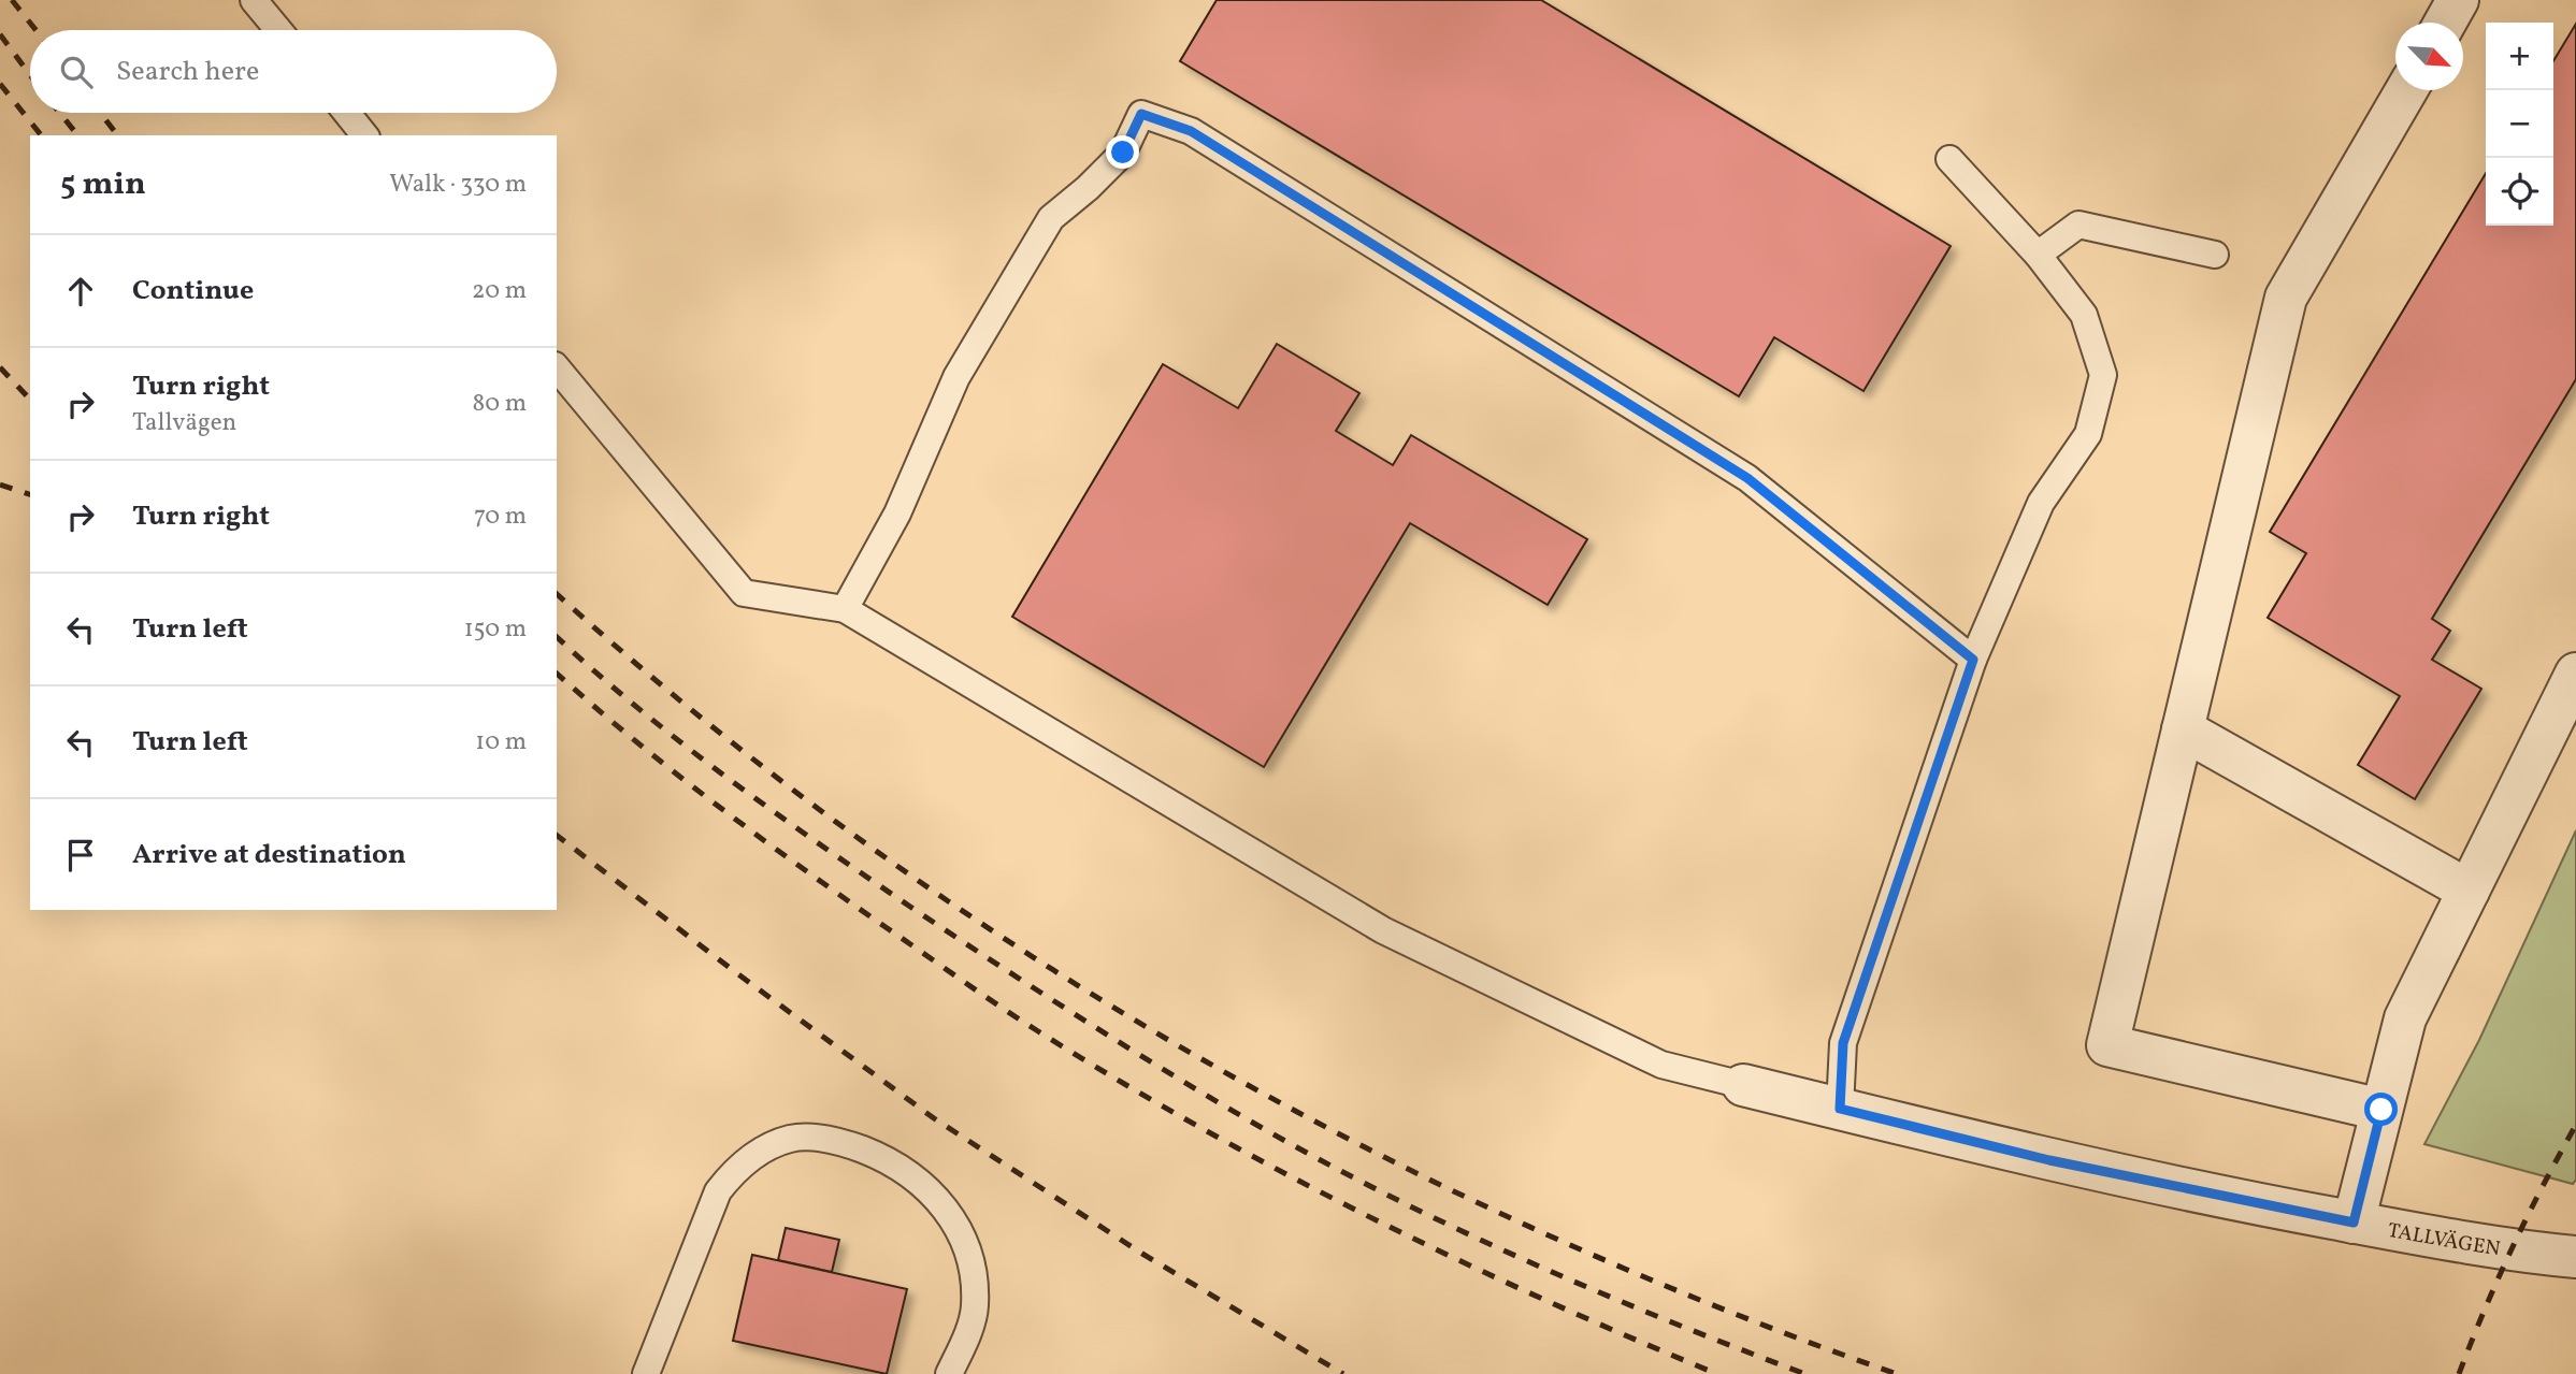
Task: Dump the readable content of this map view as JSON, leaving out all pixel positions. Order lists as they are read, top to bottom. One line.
{"streets":{"street":["TALLVÄGEN"]},"north":"bottom right","page":{"map_buttons":["+","−"],"search":"Search here","heading":["5 min","Walk · 330 m"],"list":[["Continue","20 m"],["Turn right","Tallvägen","80 m"],["Turn right","70 m"],["Turn left","150 m"],["Turn left","10 m"],"Arrive at destination"]}}
